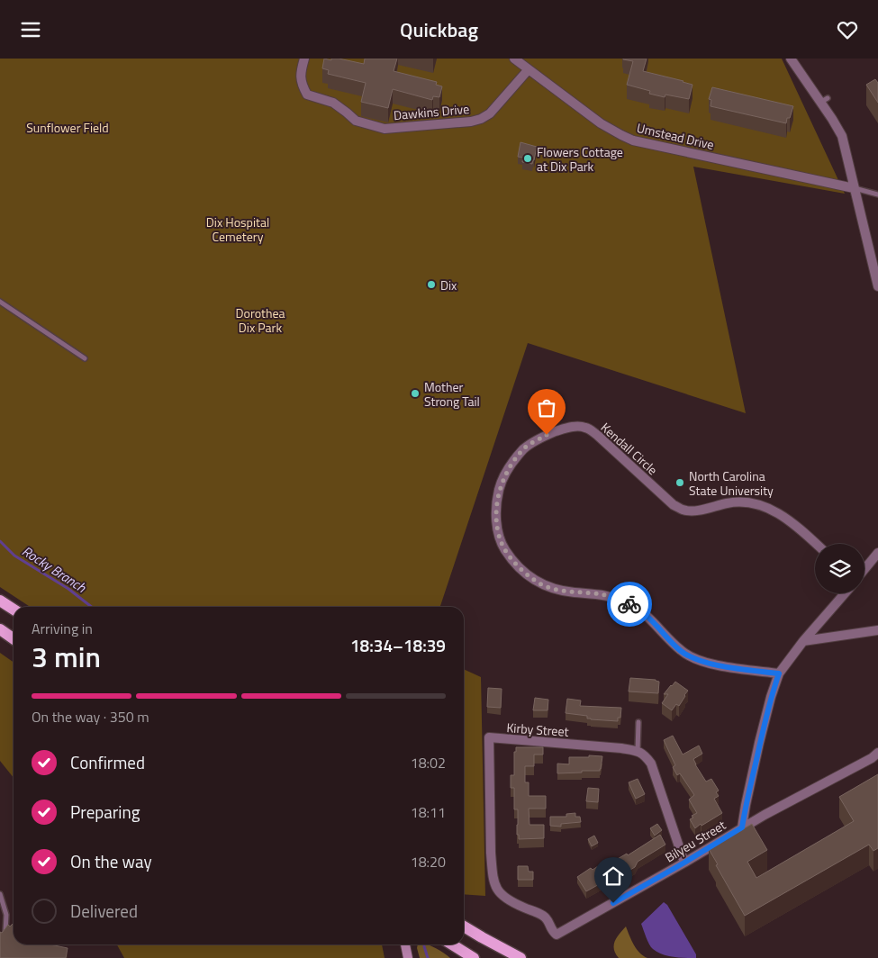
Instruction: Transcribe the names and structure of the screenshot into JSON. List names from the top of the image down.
{
  "streets": {
    "street": [
      "Dawkins Drive",
      "Umstead Drive",
      "Kendall Circle",
      "Kirby Street",
      "Bilyeu Street"
    ]
  },
  "crossings": [
    ["Dawkins Drive", "Umstead Drive"],
    ["Kirby Street", "Bilyeu Street"]
  ],
  "water": ["Rocky Branch"],
  "parks": ["Sunflower Field", "Dix Hospital Cemetery", "Dorothea Dix Park"],
  "places": [
    "Flowers Cottage at Dix Park",
    "Dix",
    "Mother Strong Tail",
    "North Carolina State University"
  ],
  "page": {
    "header": "Quickbag",
    "heading": ["3 min", "Arriving in", "18:34–18:39"],
    "bar": "On the way · 350 m",
    "list": [
      ["Confirmed", "18:02"],
      ["Preparing", "18:11"],
      ["On the way", "18:20"],
      "Delivered"
    ]
  }
}
